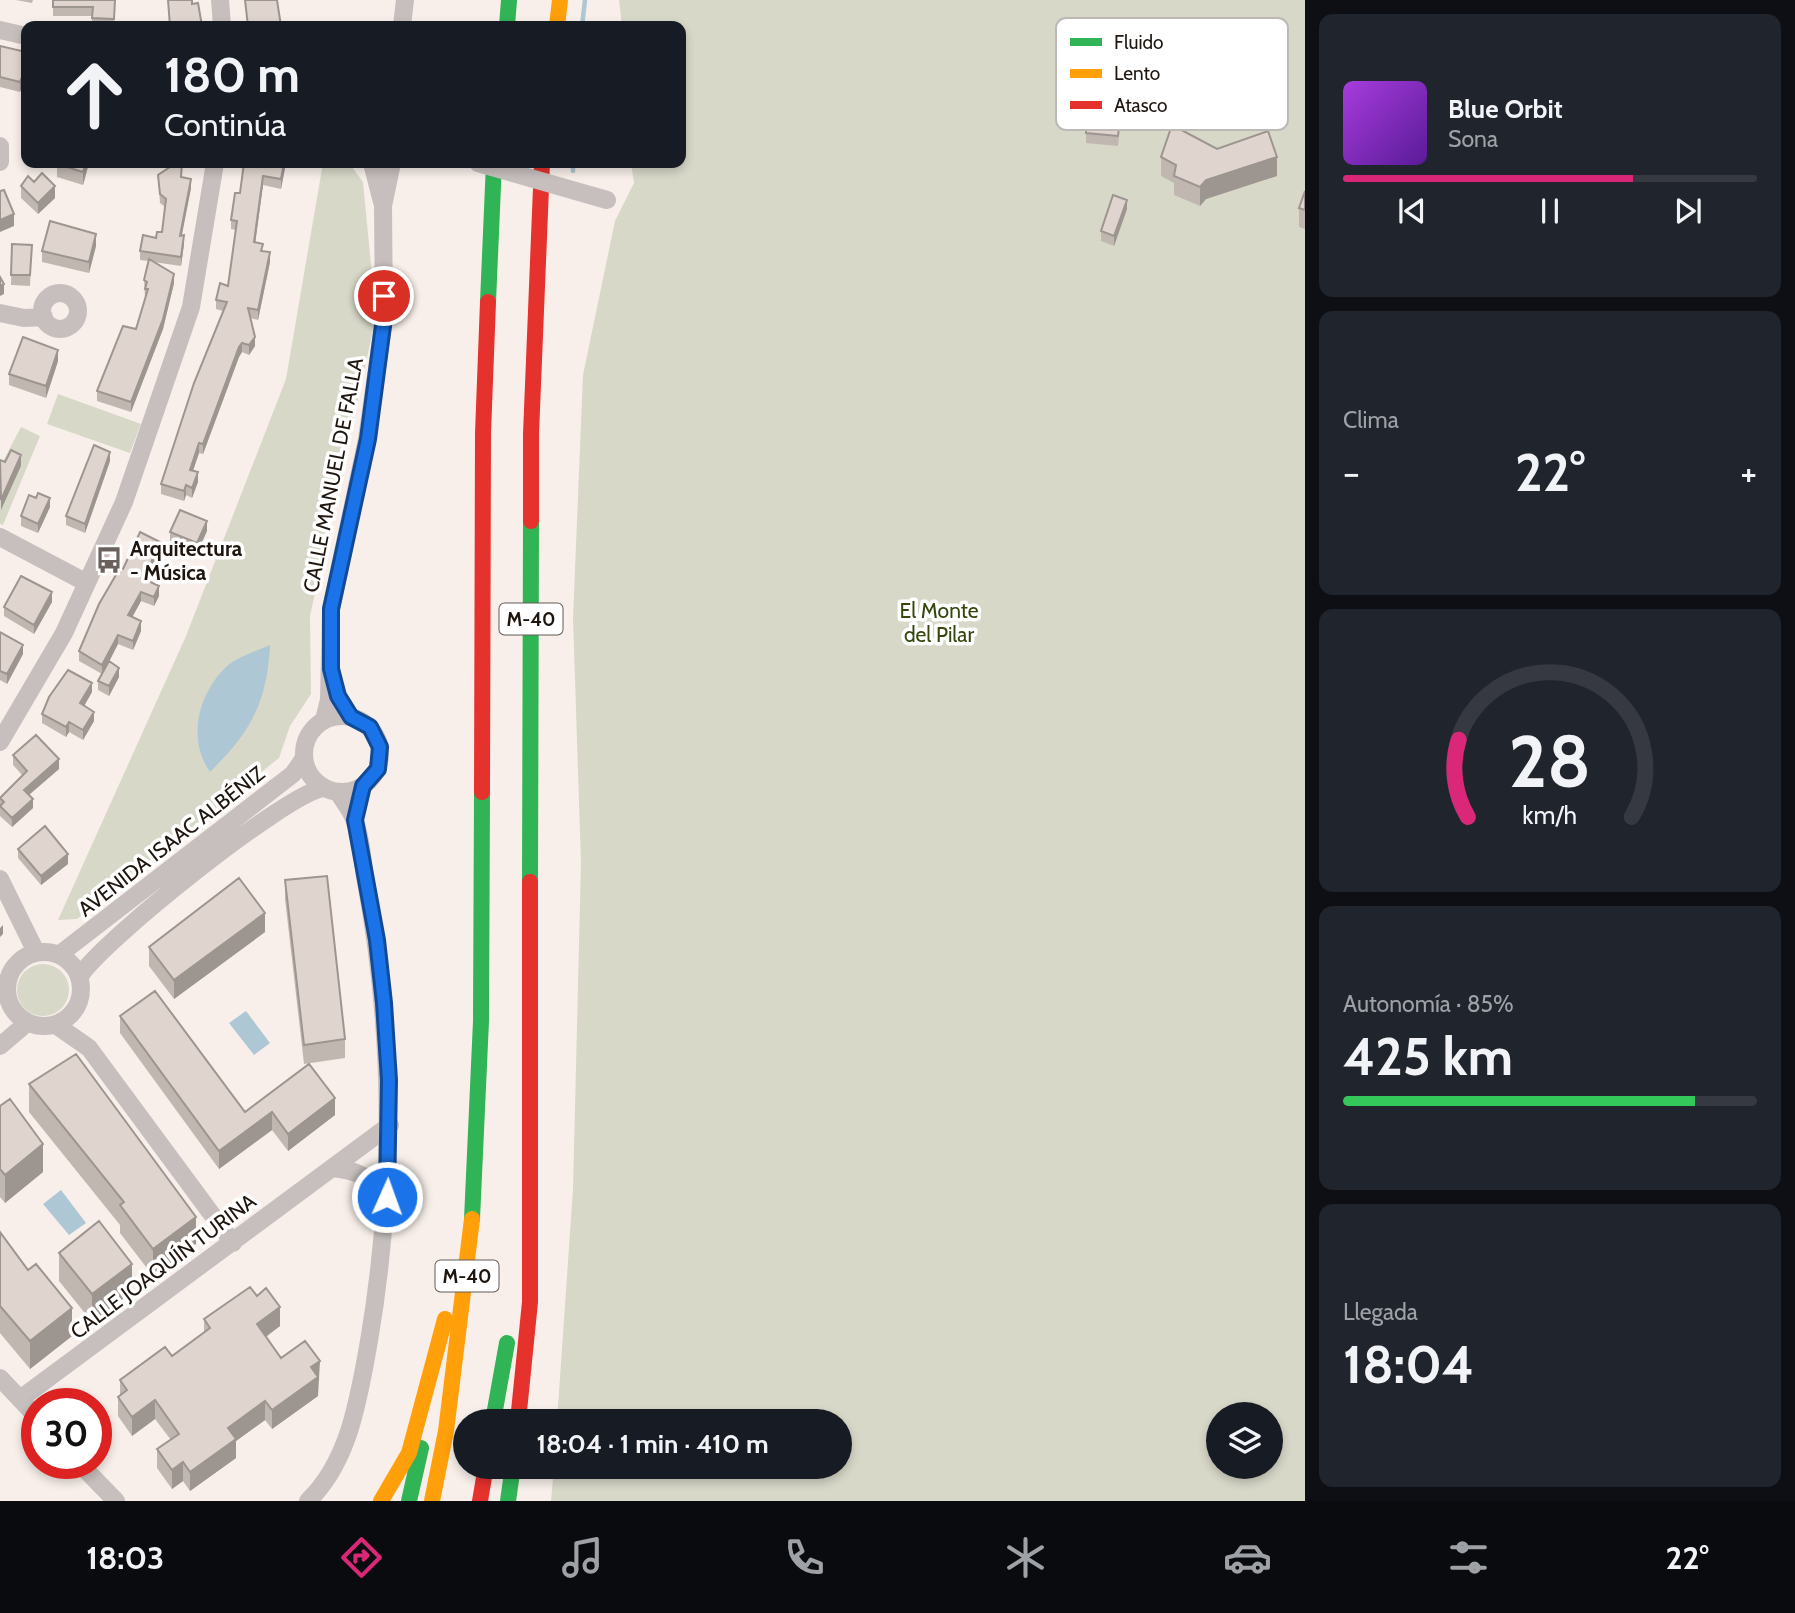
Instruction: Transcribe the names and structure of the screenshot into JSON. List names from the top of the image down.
{
  "streets": {
    "highway": ["M-40"],
    "street": ["CALLE MANUEL DE FALLA", "AVENIDA ISAAC ALBÉNIZ", "CALLE JOAQUÍN TURINA"]
  },
  "crossings": [
    ["CALLE MANUEL DE FALLA", "AVENIDA ISAAC ALBÉNIZ"]
  ],
  "parks": ["El Monte del Pilar"],
  "places": {
    "bus stop": ["Arquitectura - Música"]
  },
  "legend": ["Fluido", "Lento", "Atasco"],
  "page": {
    "turn": ["180 m", "Continúa"],
    "song": ["Blue Orbit", "Sona"],
    "tile": [
      "Clima",
      ["Autonomía · 85%", "425 km"],
      ["Llegada", "18:04"]
    ],
    "heat": ["−", "22°", "+"],
    "limit": "30",
    "trip": "18:04 · 1 min · 410 m",
    "tabs": ["18:03", "22°"],
    "gauge": ["28", "km/h"]
  }
}
